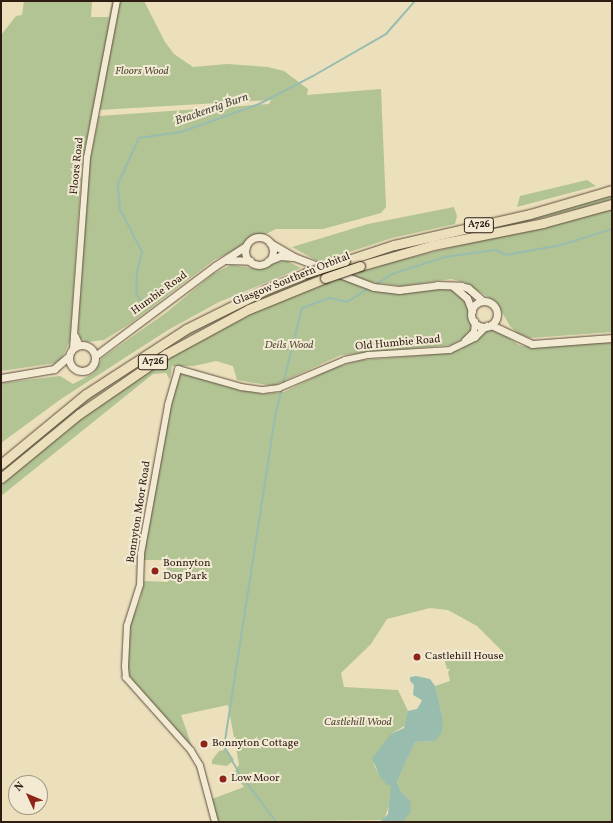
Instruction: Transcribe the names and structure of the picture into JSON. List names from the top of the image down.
{
  "streets": {
    "highway": ["A726", "Glasgow Southern Orbital"],
    "street": [
      "Floors Road",
      "Humbie Road",
      "Old Humbie Road",
      "Bonnyton Moor Road"
    ]
  },
  "crossings": [
    ["Floors Road", "Humbie Road"],
    ["Old Humbie Road", "Bonnyton Moor Road"]
  ],
  "water": ["Brackenrig Burn"],
  "parks": ["Floors Wood", "Deils Wood", "Castlehill Wood"],
  "places": [
    "Bonnyton Dog Park",
    "Castlehill House",
    "Bonnyton Cottage",
    "Low Moor"
  ],
  "north": "top left"
}
